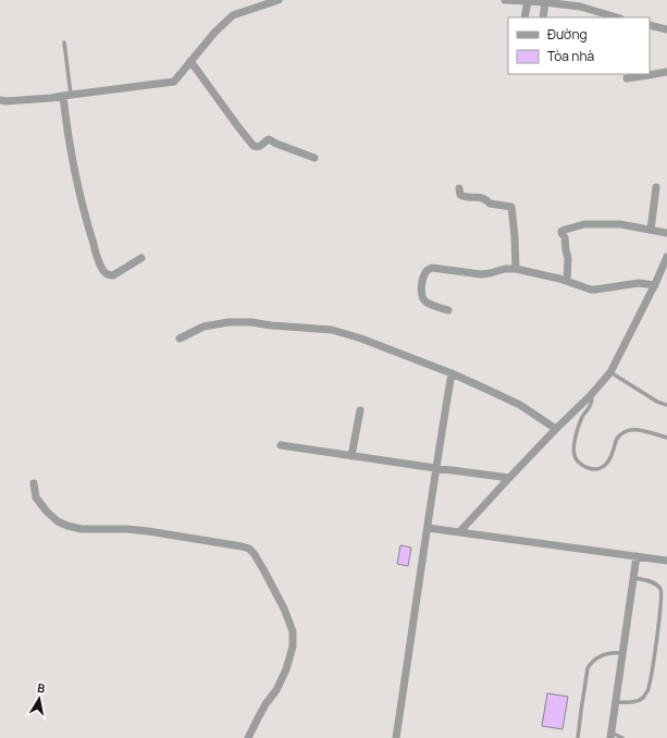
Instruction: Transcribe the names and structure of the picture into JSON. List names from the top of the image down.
{
  "legend": ["Đường", "Tòa nhà"],
  "north": "top"
}
